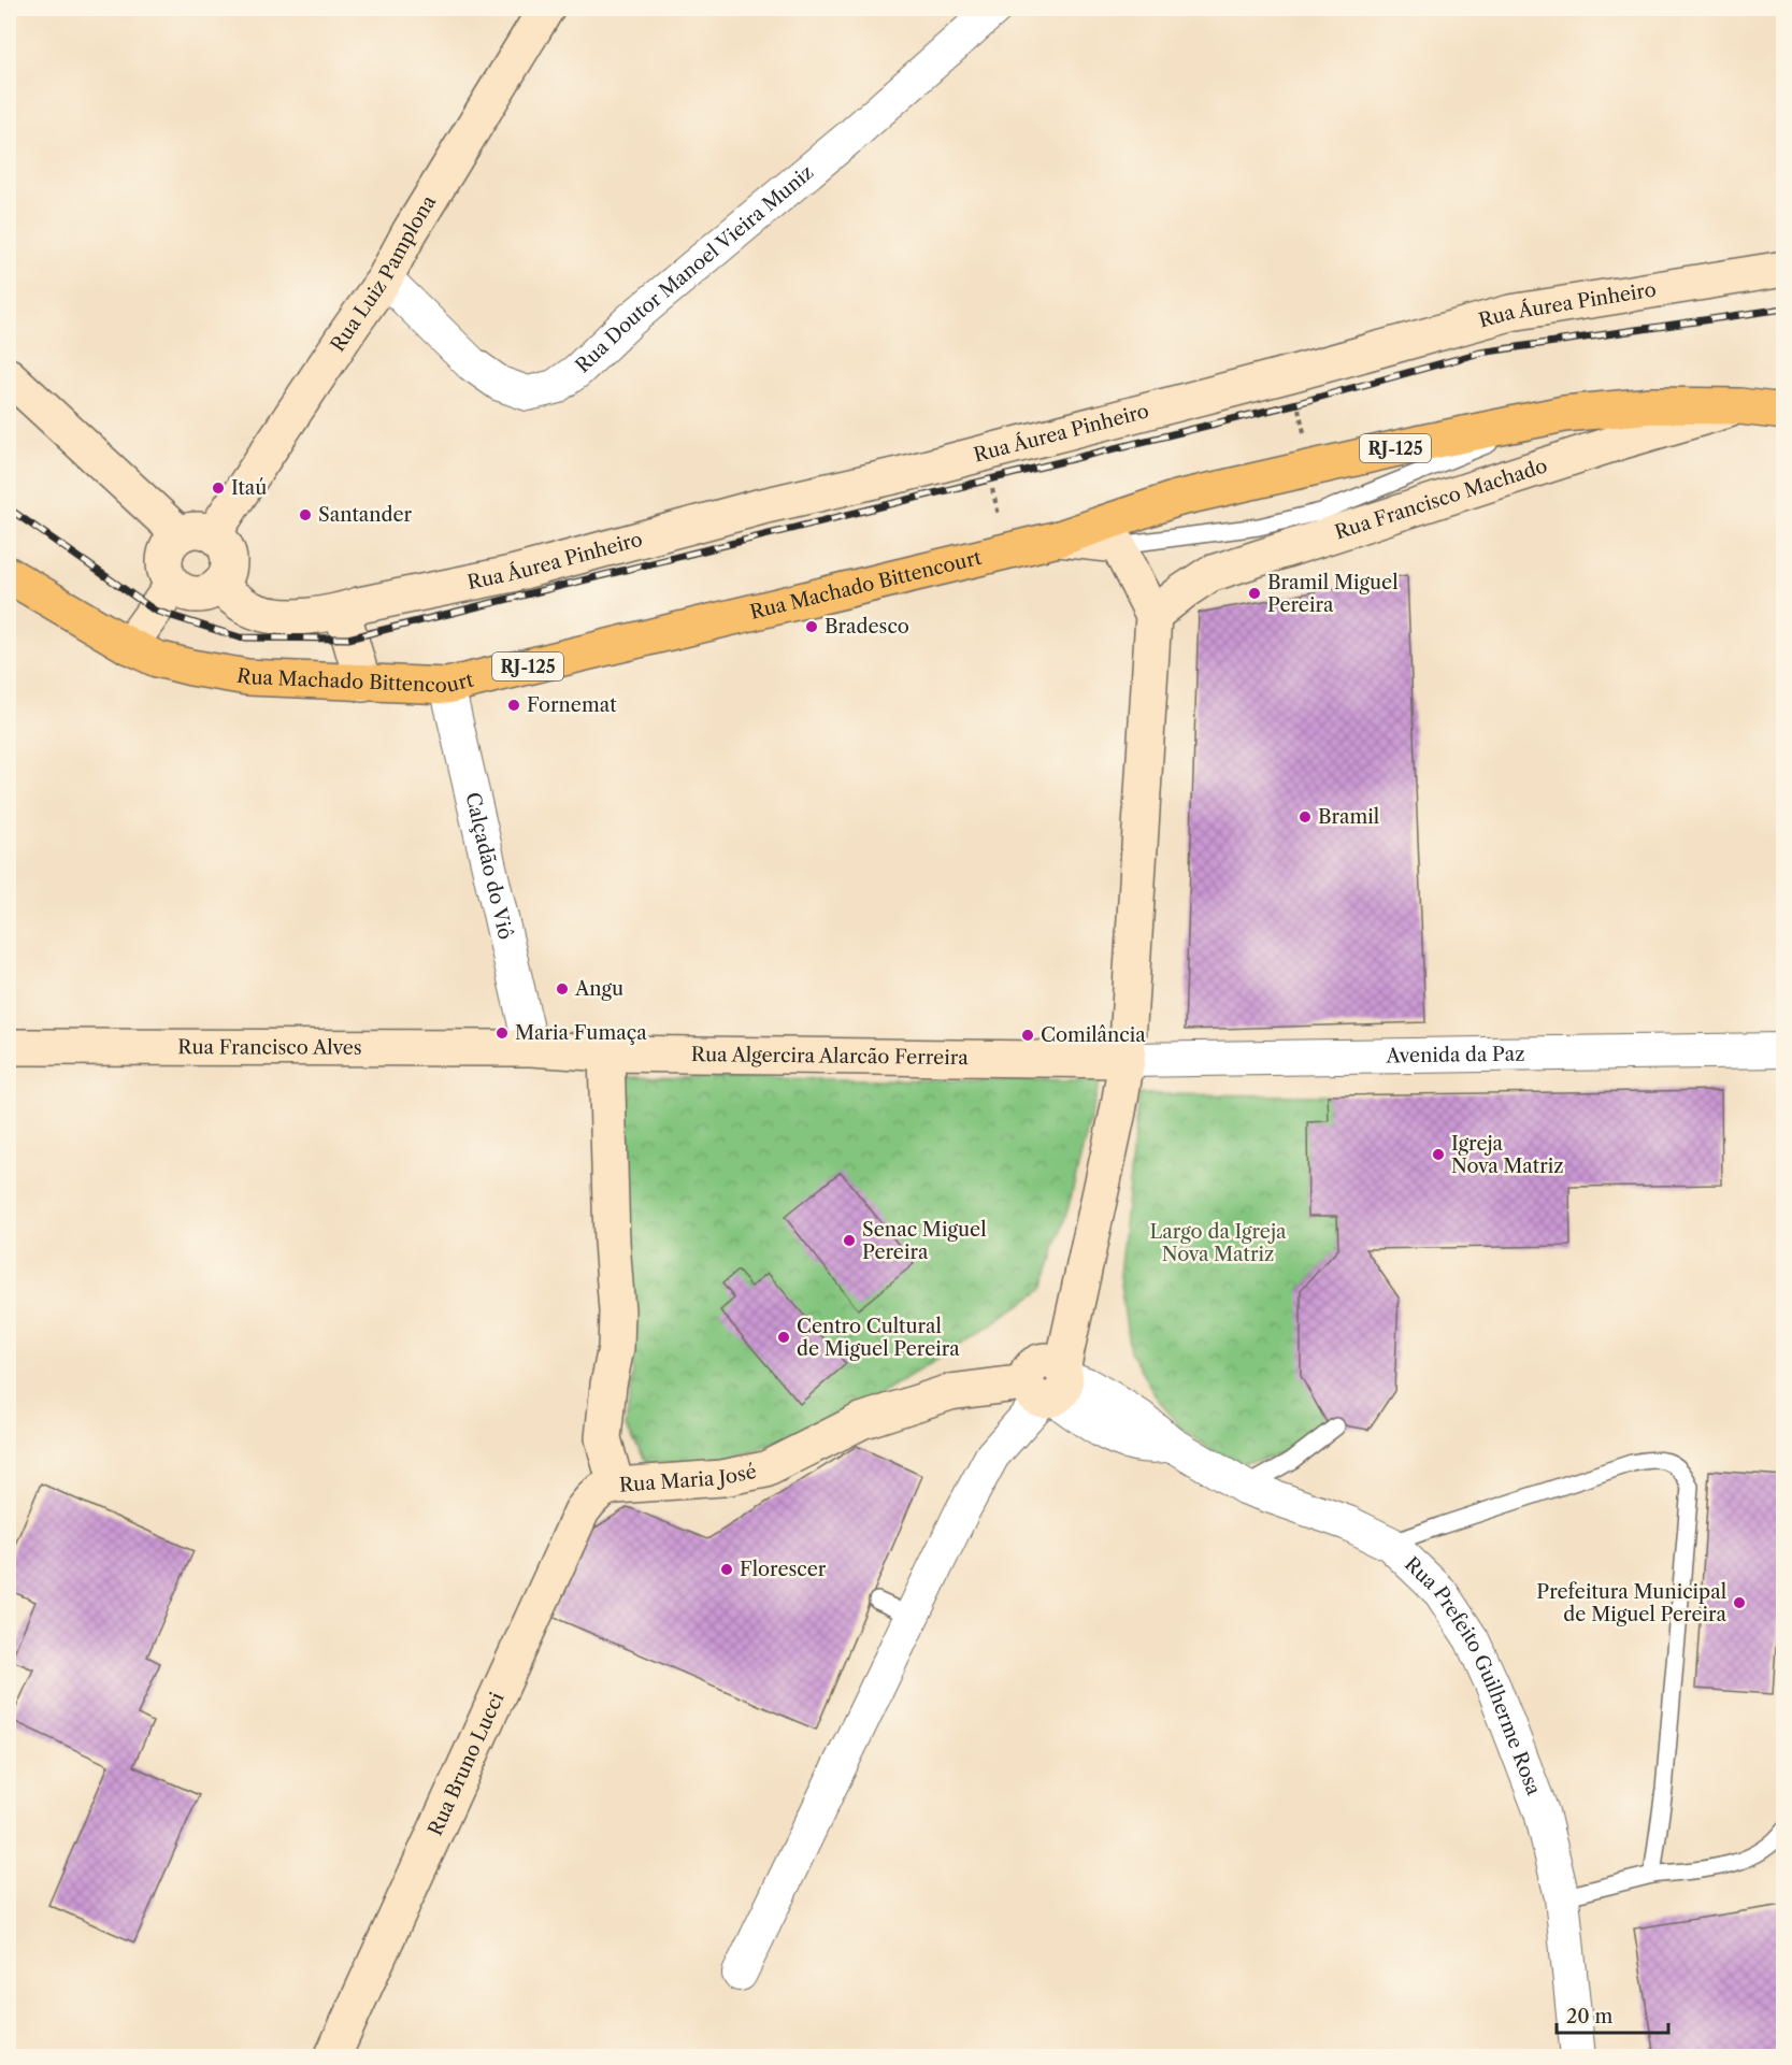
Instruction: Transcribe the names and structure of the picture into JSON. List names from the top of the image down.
{
  "streets": {
    "main road": ["RJ-125", "Rua Machado Bittencourt"],
    "street": [
      "Rua Doutor Manoel Vieira Muniz",
      "Rua Luiz Pamplona",
      "Rua Áurea Pinheiro",
      "Rua Francisco Machado",
      "Calçadão do Viô",
      "Rua Francisco Alves",
      "Avenida da Paz",
      "Rua Algercira Alarcão Ferreira",
      "Rua Maria José",
      "Rua Prefeito Guilherme Rosa",
      "Rua Bruno Lucci"
    ]
  },
  "crossings": [
    ["Rua Doutor Manoel Vieira Muniz", "Rua Luiz Pamplona"],
    ["Rua Luiz Pamplona", "Rua Áurea Pinheiro"],
    ["Rua Francisco Machado", "Rua Machado Bittencourt"],
    ["Rua Machado Bittencourt", "Calçadão do Viô"],
    ["Calçadão do Viô", "Rua Francisco Alves"],
    ["Calçadão do Viô", "Rua Algercira Alarcão Ferreira"],
    ["Rua Francisco Alves", "Rua Algercira Alarcão Ferreira"],
    ["Avenida da Paz", "Rua Algercira Alarcão Ferreira"],
    ["Rua Algercira Alarcão Ferreira", "Rua Maria José"],
    ["Rua Maria José", "Rua Prefeito Guilherme Rosa"],
    ["Rua Maria José", "Rua Bruno Lucci"]
  ],
  "parks": ["Largo da Igreja Nova Matriz"],
  "places": [
    "Itaú",
    "Santander",
    "Bramil Miguel Pereira",
    "Bradesco",
    "Fornemat",
    "Bramil",
    "Angu",
    "Maria Fumaça",
    "Comilância",
    "Igreja Nova Matriz",
    "Senac Miguel Pereira",
    "Centro Cultural de Miguel Pereira",
    "Florescer",
    "Prefeitura Municipal de Miguel Pereira"
  ],
  "scale_bar": "20 m"
}
